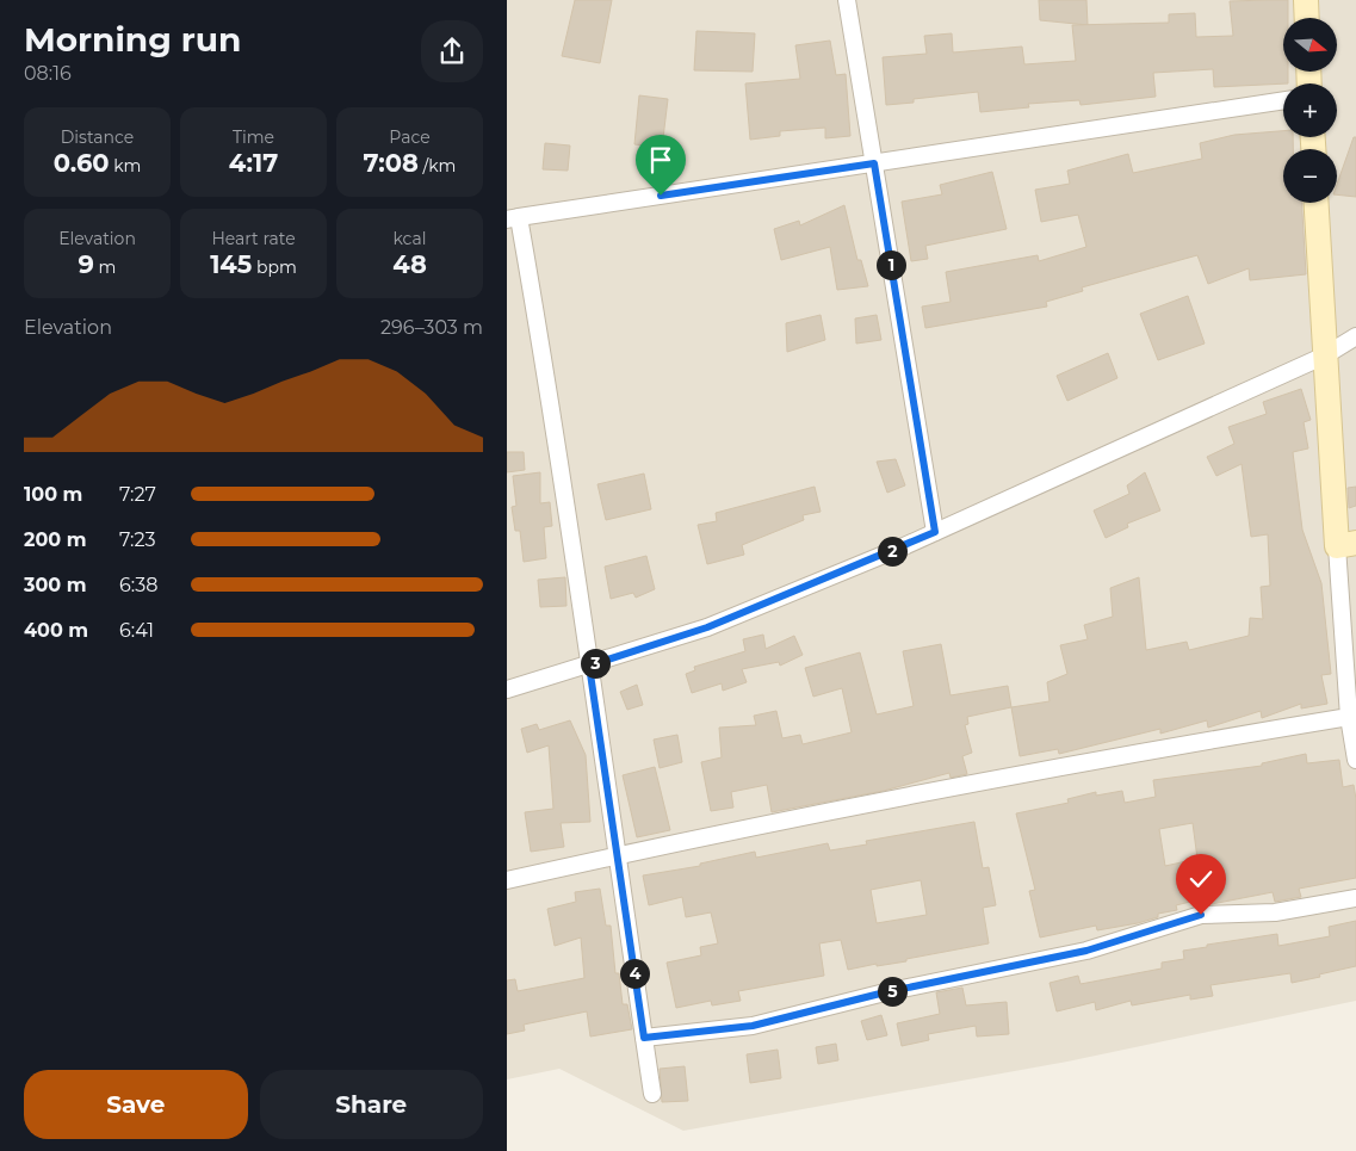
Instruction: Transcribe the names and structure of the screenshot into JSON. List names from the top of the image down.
{
  "north": "right",
  "page": {
    "heading": ["Morning run", "08:16"],
    "map_buttons": ["+", "−"],
    "stats": [
      ["Distance", "0.60 km"],
      ["Time", "4:17"],
      ["Pace", "7:08 /km"],
      ["Elevation", "9 m"],
      ["Heart rate", "145 bpm"],
      ["kcal", "48"]
    ],
    "pins": [
      "1",
      "2",
      "3",
      "4",
      "5"
    ],
    "chart": ["Elevation", "296–303 m"],
    "list": [
      {
        "name": "100 m",
        "note": "7:27"
      },
      {
        "name": "200 m",
        "note": "7:23"
      },
      {
        "name": "300 m",
        "note": "6:38"
      },
      {
        "name": "400 m",
        "note": "6:41"
      }
    ],
    "buttons": ["Save", "Share"]
  }
}
